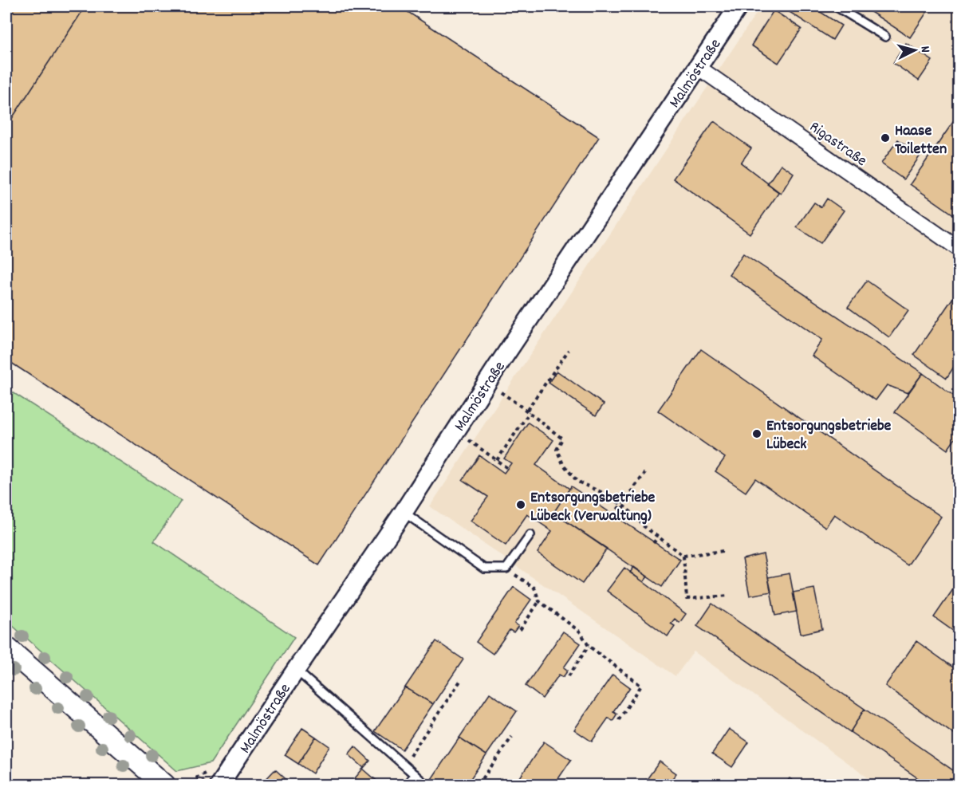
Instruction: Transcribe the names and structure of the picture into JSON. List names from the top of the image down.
{
  "streets": {
    "street": ["Malmöstraße", "Rigastraße"]
  },
  "crossings": [
    ["Malmöstraße", "Rigastraße"]
  ],
  "places": ["Haase Toiletten", "Entsorgungsbetriebe Lübeck", "Entsorgungsbetriebe Lübeck (Verwaltung)"],
  "north": "right"
}
